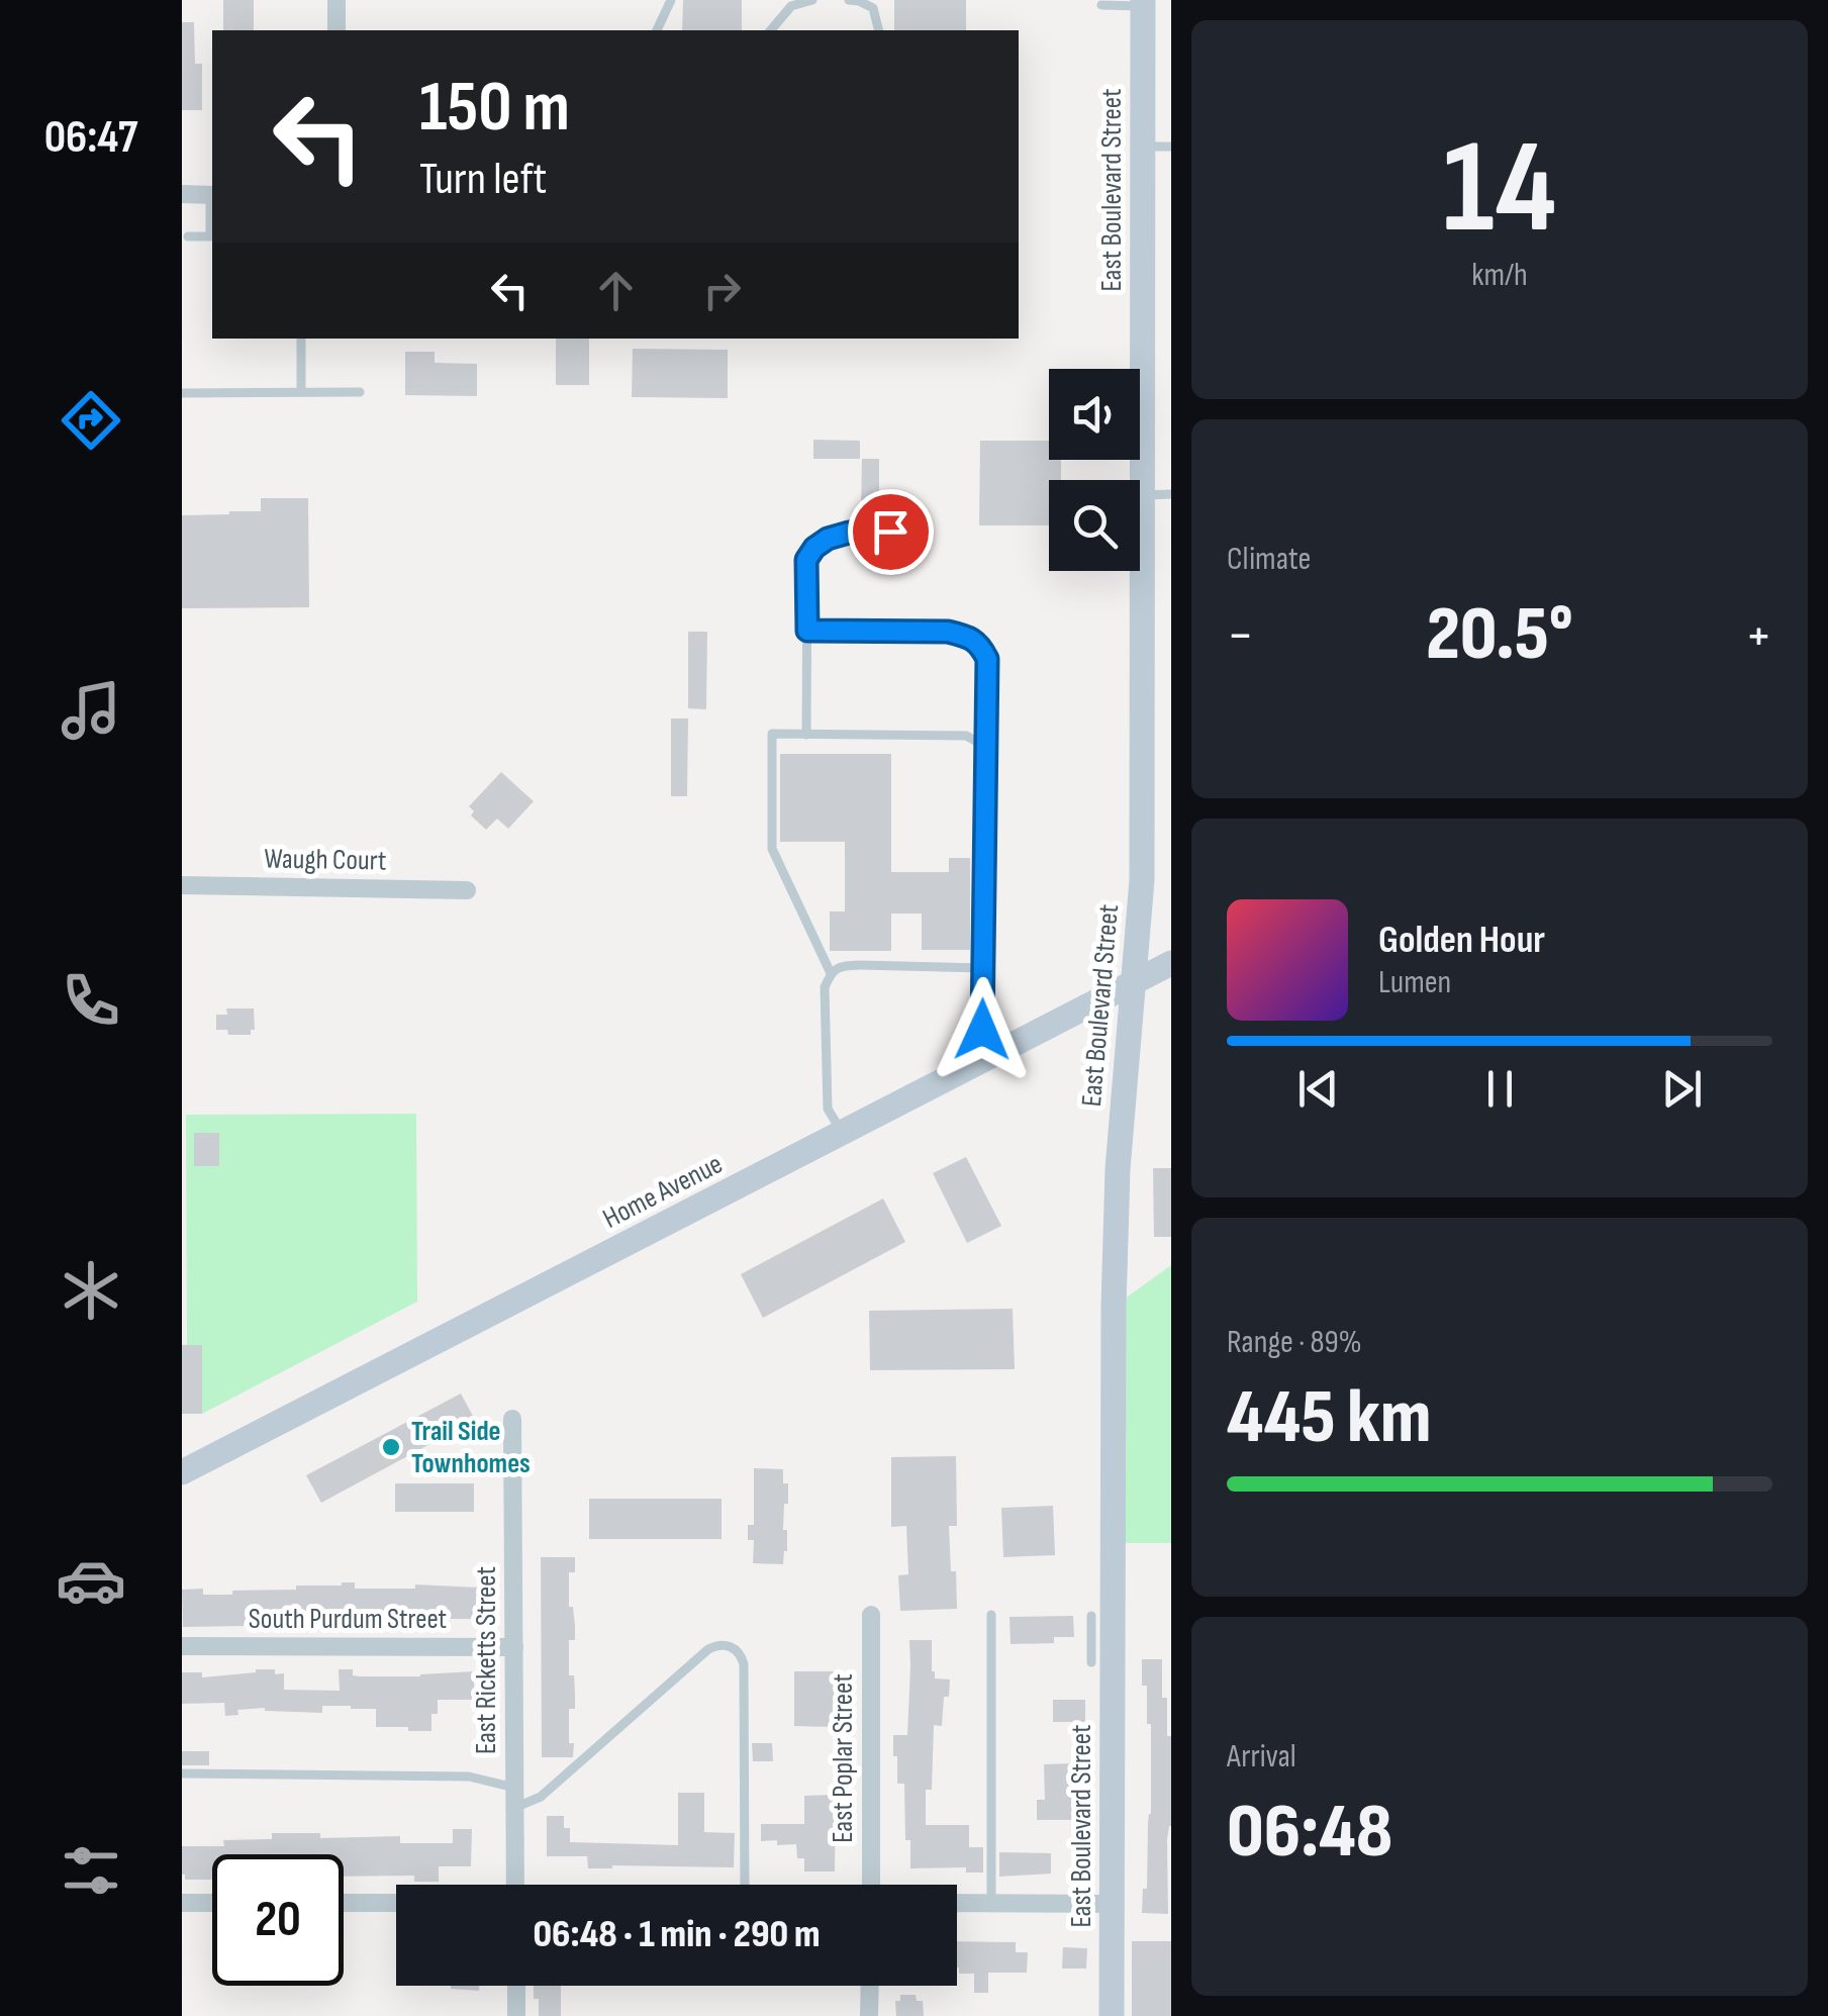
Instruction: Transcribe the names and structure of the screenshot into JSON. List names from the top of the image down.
{
  "streets": {
    "main road": ["East Boulevard Street", "Home Avenue"],
    "street": [
      "Waugh Court",
      "South Purdum Street",
      "East Ricketts Street",
      "East Poplar Street"
    ]
  },
  "crossings": [
    ["East Boulevard Street", "Home Avenue"],
    ["South Purdum Street", "East Ricketts Street"]
  ],
  "places": ["Trail Side Townhomes"],
  "page": {
    "tabs": "06:47",
    "tile": [
      ["14", "km/h"],
      "Climate",
      ["Range · 89%", "445 km"],
      ["Arrival", "06:48"]
    ],
    "turn": ["150 m", "Turn left"],
    "heat": ["−", "20.5°", "+"],
    "song": ["Golden Hour", "Lumen"],
    "limit": "20",
    "trip": "06:48 · 1 min · 290 m"
  }
}
